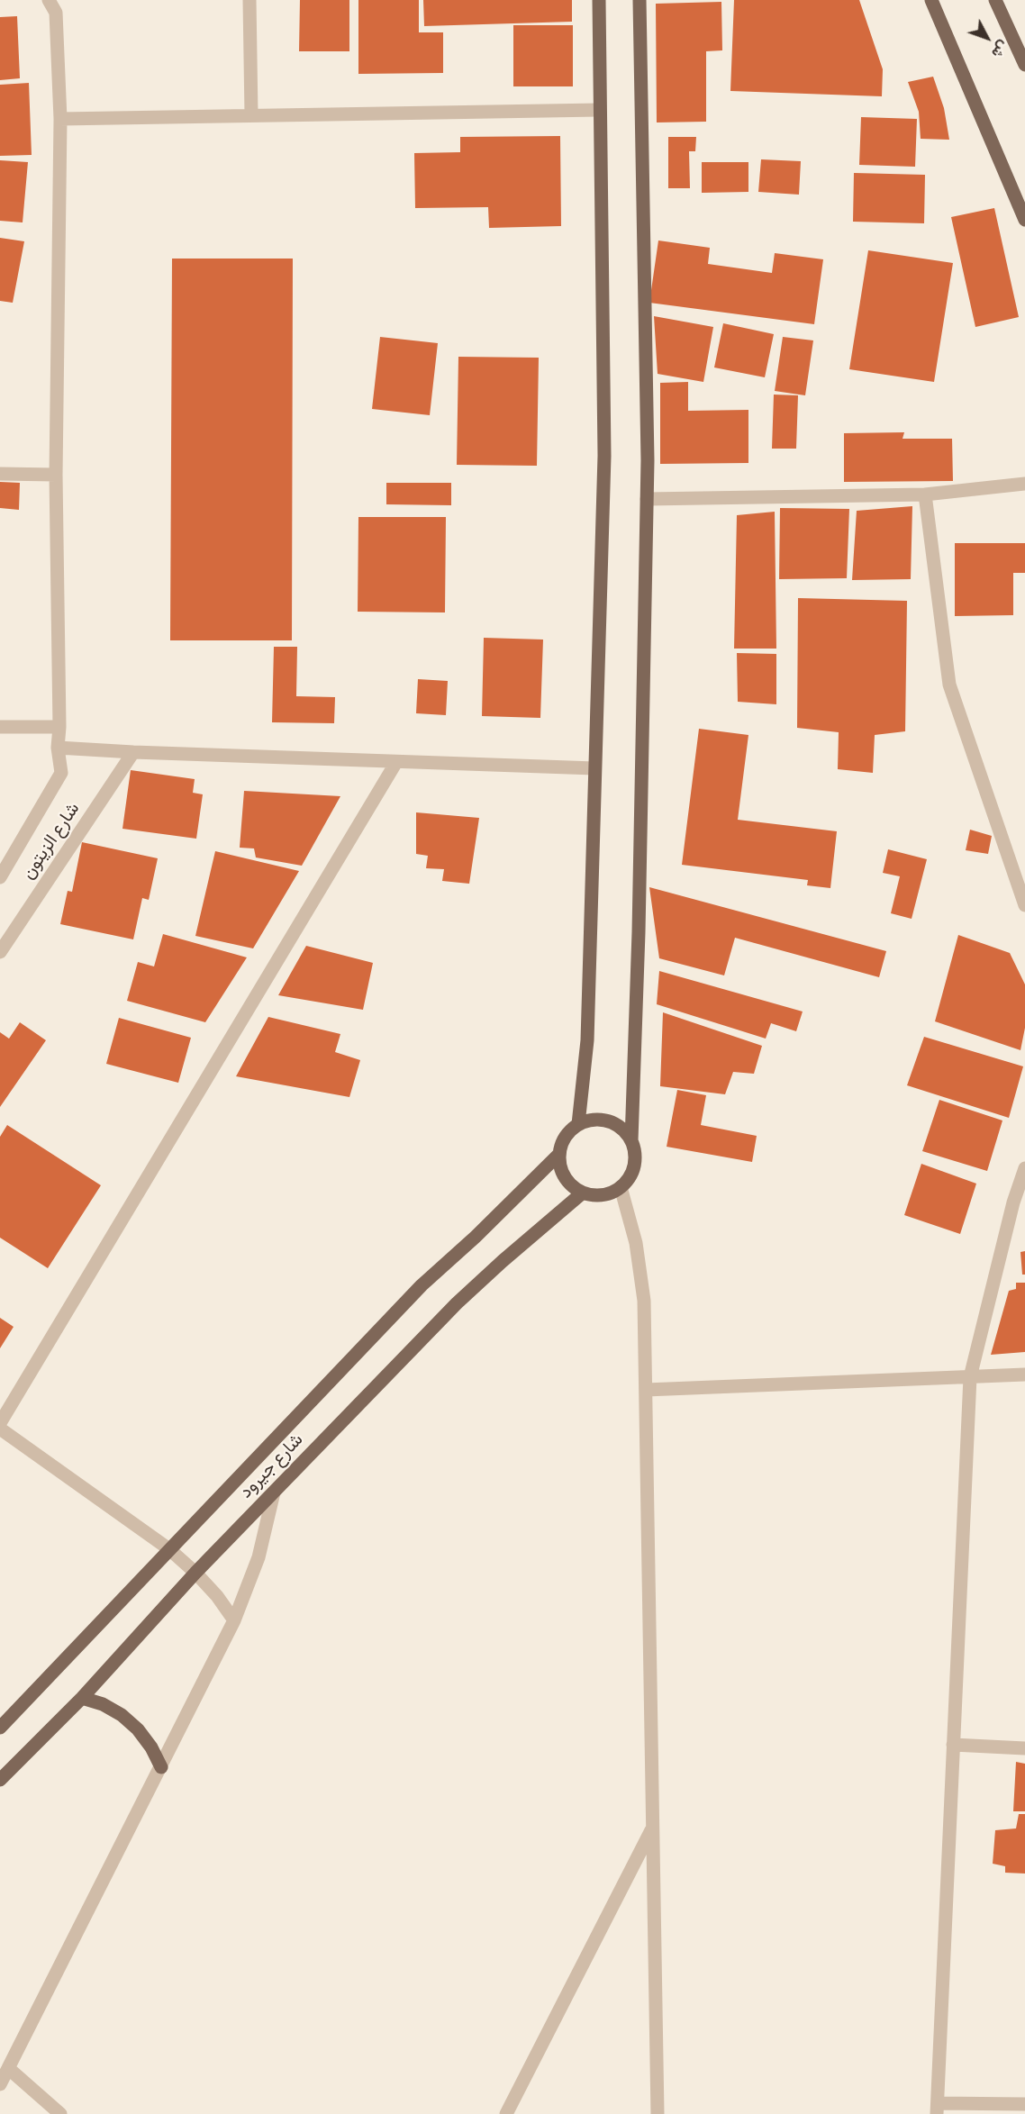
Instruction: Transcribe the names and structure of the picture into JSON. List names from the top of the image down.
{
  "streets": {
    "main road": ["شارع جيرود"],
    "street": ["شارع الزيتون"]
  },
  "north": "bottom right"
}
